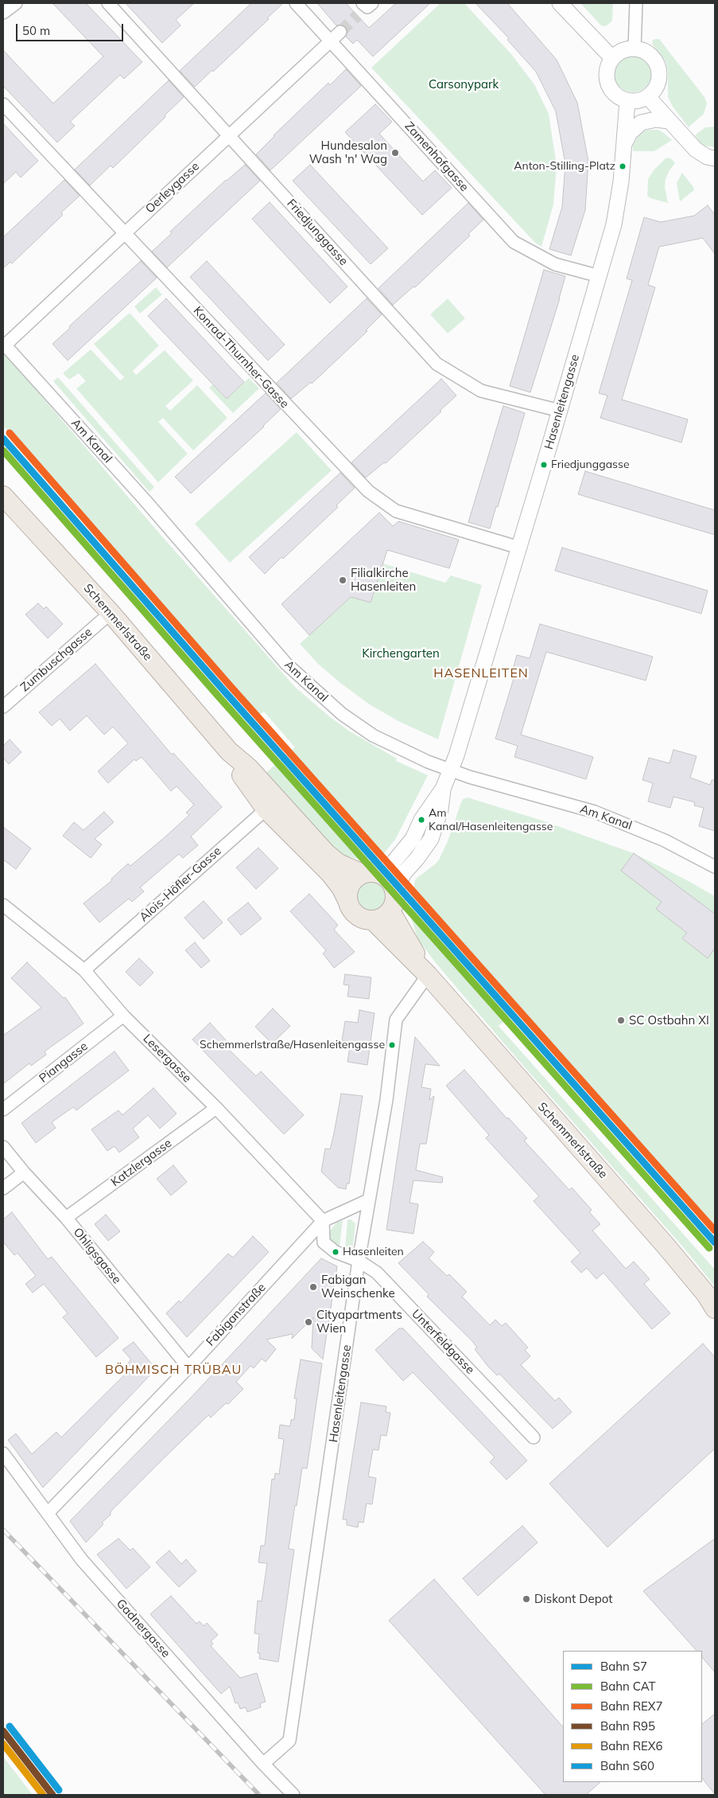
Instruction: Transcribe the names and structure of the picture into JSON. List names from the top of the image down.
{
  "streets": {
    "main road": ["Schemmerlstraße"],
    "street": [
      "Zamenhofgasse",
      "Oerleygasse",
      "Friedjunggasse",
      "Konrad-Thurnher-Gasse",
      "Hasenleitengasse",
      "Am Kanal",
      "Zumbuschgasse",
      "Alois-Höfler-Gasse",
      "Lesergasse",
      "Piangasse",
      "Katzlergasse",
      "Ohligsgasse",
      "Fabiganstraße",
      "Unterfeldgasse",
      "Gadnergasse"
    ]
  },
  "crossings": [
    ["Zamenhofgasse", "Oerleygasse"],
    ["Zamenhofgasse", "Hasenleitengasse"],
    ["Oerleygasse", "Friedjunggasse"],
    ["Oerleygasse", "Konrad-Thurnher-Gasse"],
    ["Oerleygasse", "Am Kanal"],
    ["Friedjunggasse", "Hasenleitengasse"],
    ["Konrad-Thurnher-Gasse", "Hasenleitengasse"],
    ["Hasenleitengasse", "Am Kanal"],
    ["Hasenleitengasse", "Schemmerlstraße"],
    ["Hasenleitengasse", "Fabiganstraße"],
    ["Hasenleitengasse", "Unterfeldgasse"],
    ["Hasenleitengasse", "Gadnergasse"],
    ["Schemmerlstraße", "Zumbuschgasse"],
    ["Schemmerlstraße", "Alois-Höfler-Gasse"],
    ["Alois-Höfler-Gasse", "Lesergasse"],
    ["Lesergasse", "Piangasse"],
    ["Lesergasse", "Katzlergasse"],
    ["Lesergasse", "Fabiganstraße"],
    ["Lesergasse", "Unterfeldgasse"],
    ["Katzlergasse", "Ohligsgasse"],
    ["Ohligsgasse", "Fabiganstraße"],
    ["Fabiganstraße", "Unterfeldgasse"],
    ["Fabiganstraße", "Gadnergasse"]
  ],
  "districts": ["HASENLEITEN", "BÖHMISCH TRÜBAU"],
  "parks": ["Carsonypark", "Kirchengarten"],
  "places": [
    "Hundesalon Wash 'n' Wag",
    "Anton-Stilling-Platz",
    "Friedjunggasse",
    "Filialkirche Hasenleiten",
    "Am Kanal/Hasenleitengasse",
    "SC Ostbahn XI",
    "Schemmerlstraße/Hasenleitengasse",
    "Hasenleiten",
    "Fabigan Weinschenke",
    "Cityapartments Wien",
    "Diskont Depot"
  ],
  "lines": [
    "rail line REX7",
    "rail line S7",
    "rail line CAT",
    "rail line S60",
    "rail line R95",
    "rail line REX6"
  ],
  "legend": [
    "Bahn S7",
    "Bahn CAT",
    "Bahn REX7",
    "Bahn R95",
    "Bahn REX6",
    "Bahn S60"
  ],
  "scale_bar": "50 m"
}
